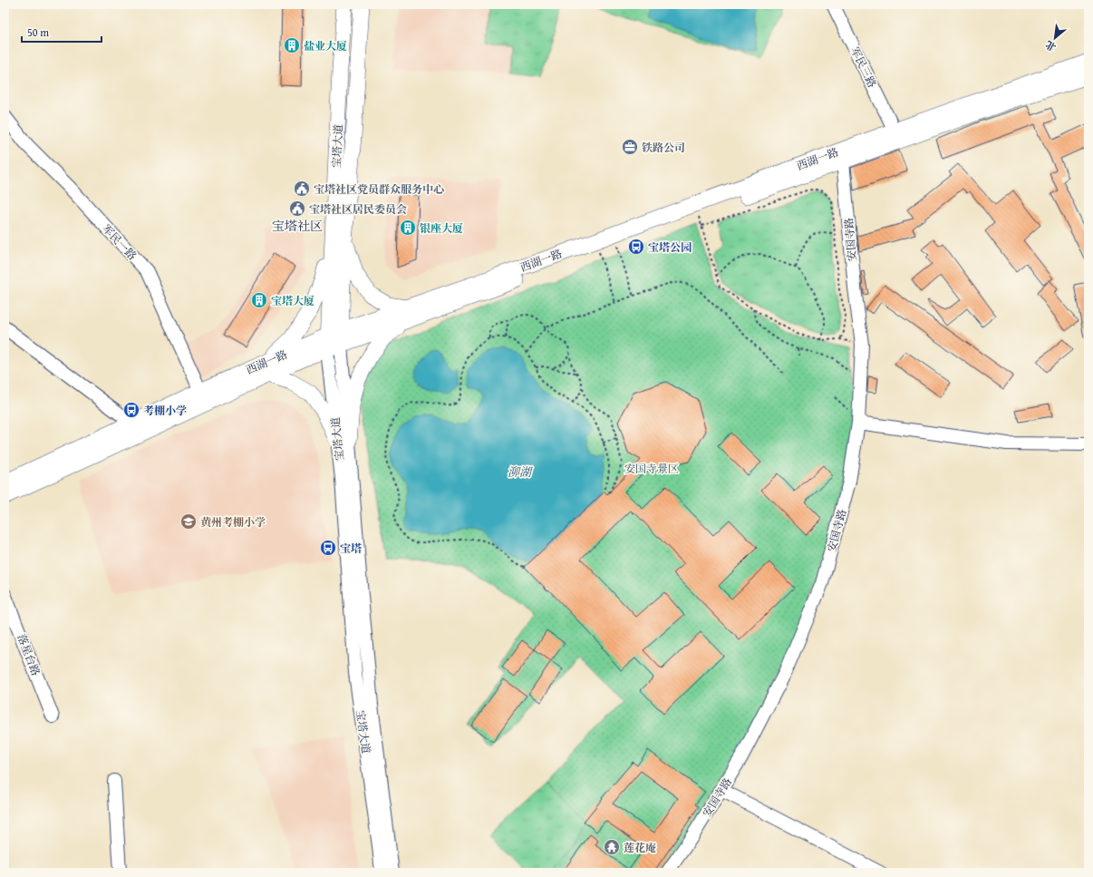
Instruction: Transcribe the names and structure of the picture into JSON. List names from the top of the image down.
{
  "streets": {
    "main road": ["宝塔大道", "西湖一路"],
    "street": [
      "军民三路",
      "安国寺路",
      "军民一路",
      "落星台路"
    ]
  },
  "crossings": [
    ["军民三路", "西湖一路"],
    ["宝塔大道", "西湖一路"],
    ["西湖一路", "安国寺路"],
    ["西湖一路", "军民一路"]
  ],
  "districts": ["宝塔社区"],
  "water": ["泖湖"],
  "parks": ["安国寺景区"],
  "places": {
    "building": ["盐业大厦", "银座大厦", "宝塔大厦"],
    "office": ["铁路公司"],
    "public building": ["宝塔社区党员群众服务中心", "宝塔社区居民委员会"],
    "bus stop": ["宝塔公园", "考棚小学", "宝塔"],
    "school or university": ["黄州考棚小学"],
    "temple": ["莲花庵"]
  },
  "scale_bar": "50 m",
  "north": "bottom left"
}
